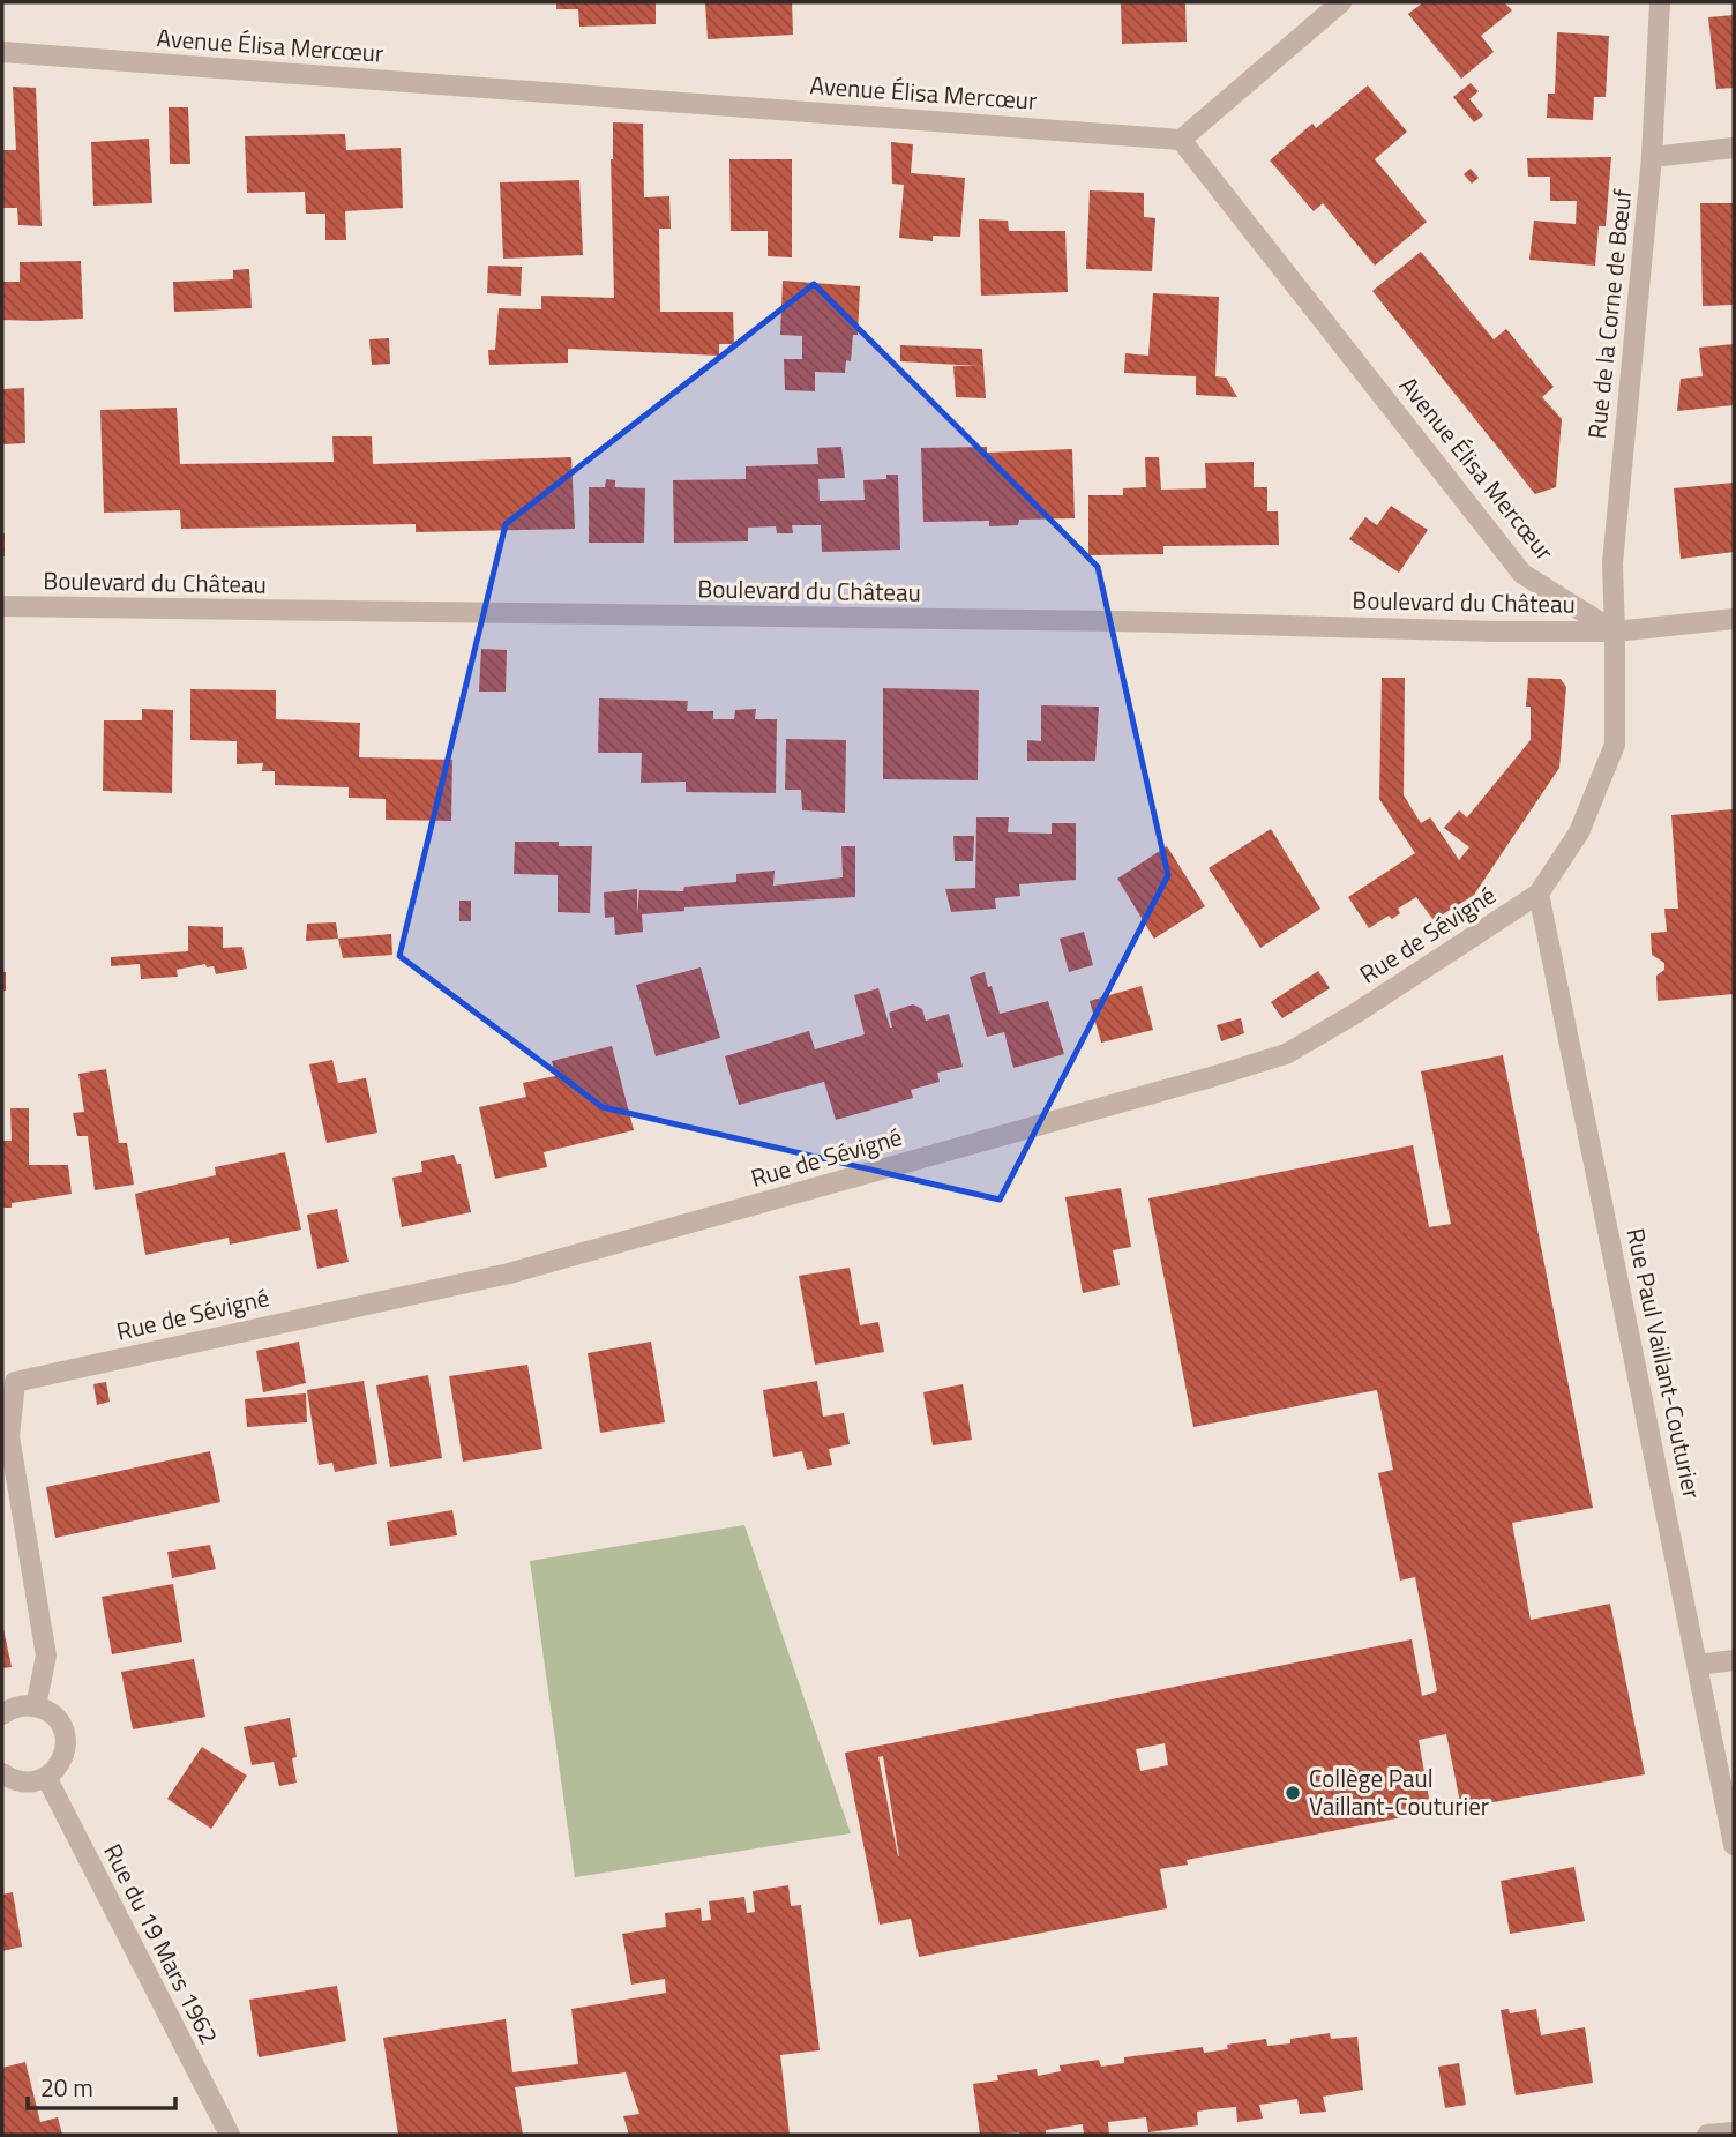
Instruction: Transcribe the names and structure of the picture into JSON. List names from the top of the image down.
{
  "streets": {
    "street": [
      "Avenue Élisa Mercœur",
      "Rue de la Corne de Bœuf",
      "Boulevard du Château",
      "Rue de Sévigné",
      "Rue Paul Vaillant-Couturier",
      "Rue du 19 Mars 1962"
    ]
  },
  "crossings": [
    ["Avenue Élisa Mercœur", "Rue de la Corne de Bœuf"],
    ["Avenue Élisa Mercœur", "Boulevard du Château"],
    ["Avenue Élisa Mercœur", "Rue de Sévigné"],
    ["Rue de la Corne de Bœuf", "Boulevard du Château"],
    ["Rue de la Corne de Bœuf", "Rue de Sévigné"],
    ["Boulevard du Château", "Rue de Sévigné"],
    ["Rue de Sévigné", "Rue Paul Vaillant-Couturier"]
  ],
  "places": ["Collège Paul Vaillant-Couturier"],
  "scale_bar": "20 m"
}
